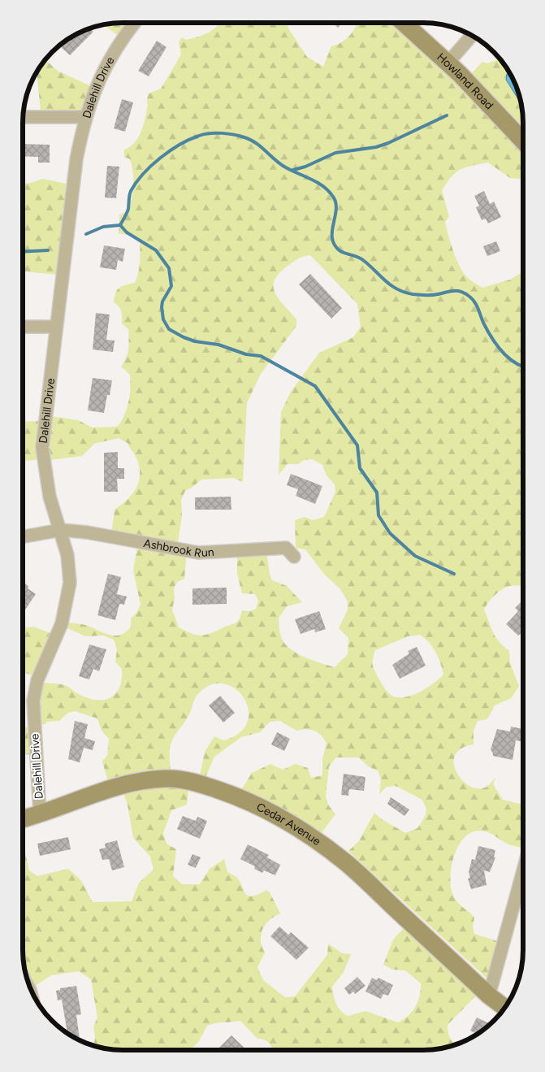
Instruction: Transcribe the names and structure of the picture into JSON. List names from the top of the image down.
{
  "streets": {
    "street": [
      "Howland Road",
      "Dalehill Drive",
      "Ashbrook Run",
      "Cedar Avenue"
    ]
  },
  "crossings": [
    ["Dalehill Drive", "Ashbrook Run"],
    ["Dalehill Drive", "Cedar Avenue"]
  ]
}
